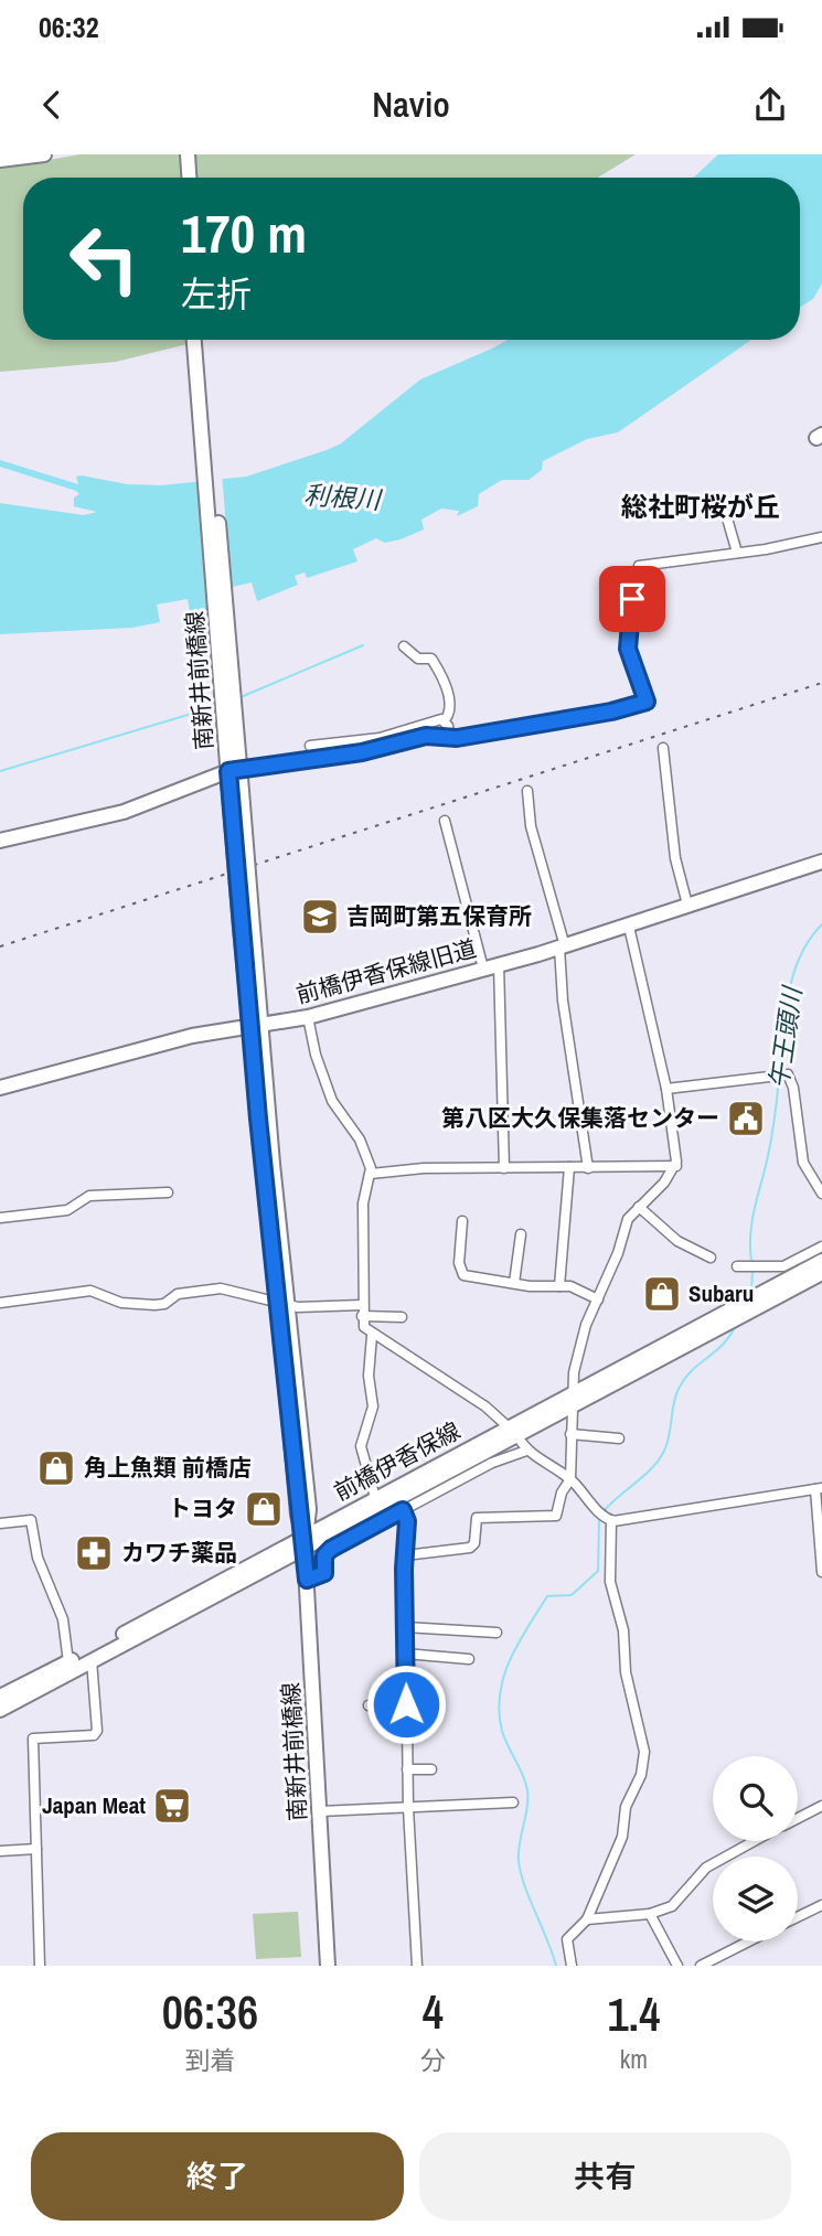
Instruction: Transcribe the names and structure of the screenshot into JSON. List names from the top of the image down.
{
  "streets": {
    "main road": ["南新井前橋線", "前橋伊香保線旧道", "前橋伊香保線"]
  },
  "crossings": [
    ["南新井前橋線", "前橋伊香保線旧道"],
    ["南新井前橋線", "前橋伊香保線"]
  ],
  "districts": ["総社町桜が丘"],
  "water": ["利根川", "午王頭川"],
  "places": {
    "school or university": ["吉岡町第五保育所"],
    "public building": ["第八区大久保集落センター"],
    "shop": ["Subaru", "角上魚類 前橋店", "トヨタ"],
    "pharmacy": ["カワチ薬品"],
    "supermarket": ["Japan Meat"]
  },
  "page": {
    "status": "06:32",
    "header": "Navio",
    "turn": ["170 m", "左折"],
    "eta": [
      "06:36",
      "到着",
      "4",
      "分",
      "1.4",
      "km"
    ],
    "buttons": ["終了", "共有"]
  }
}
